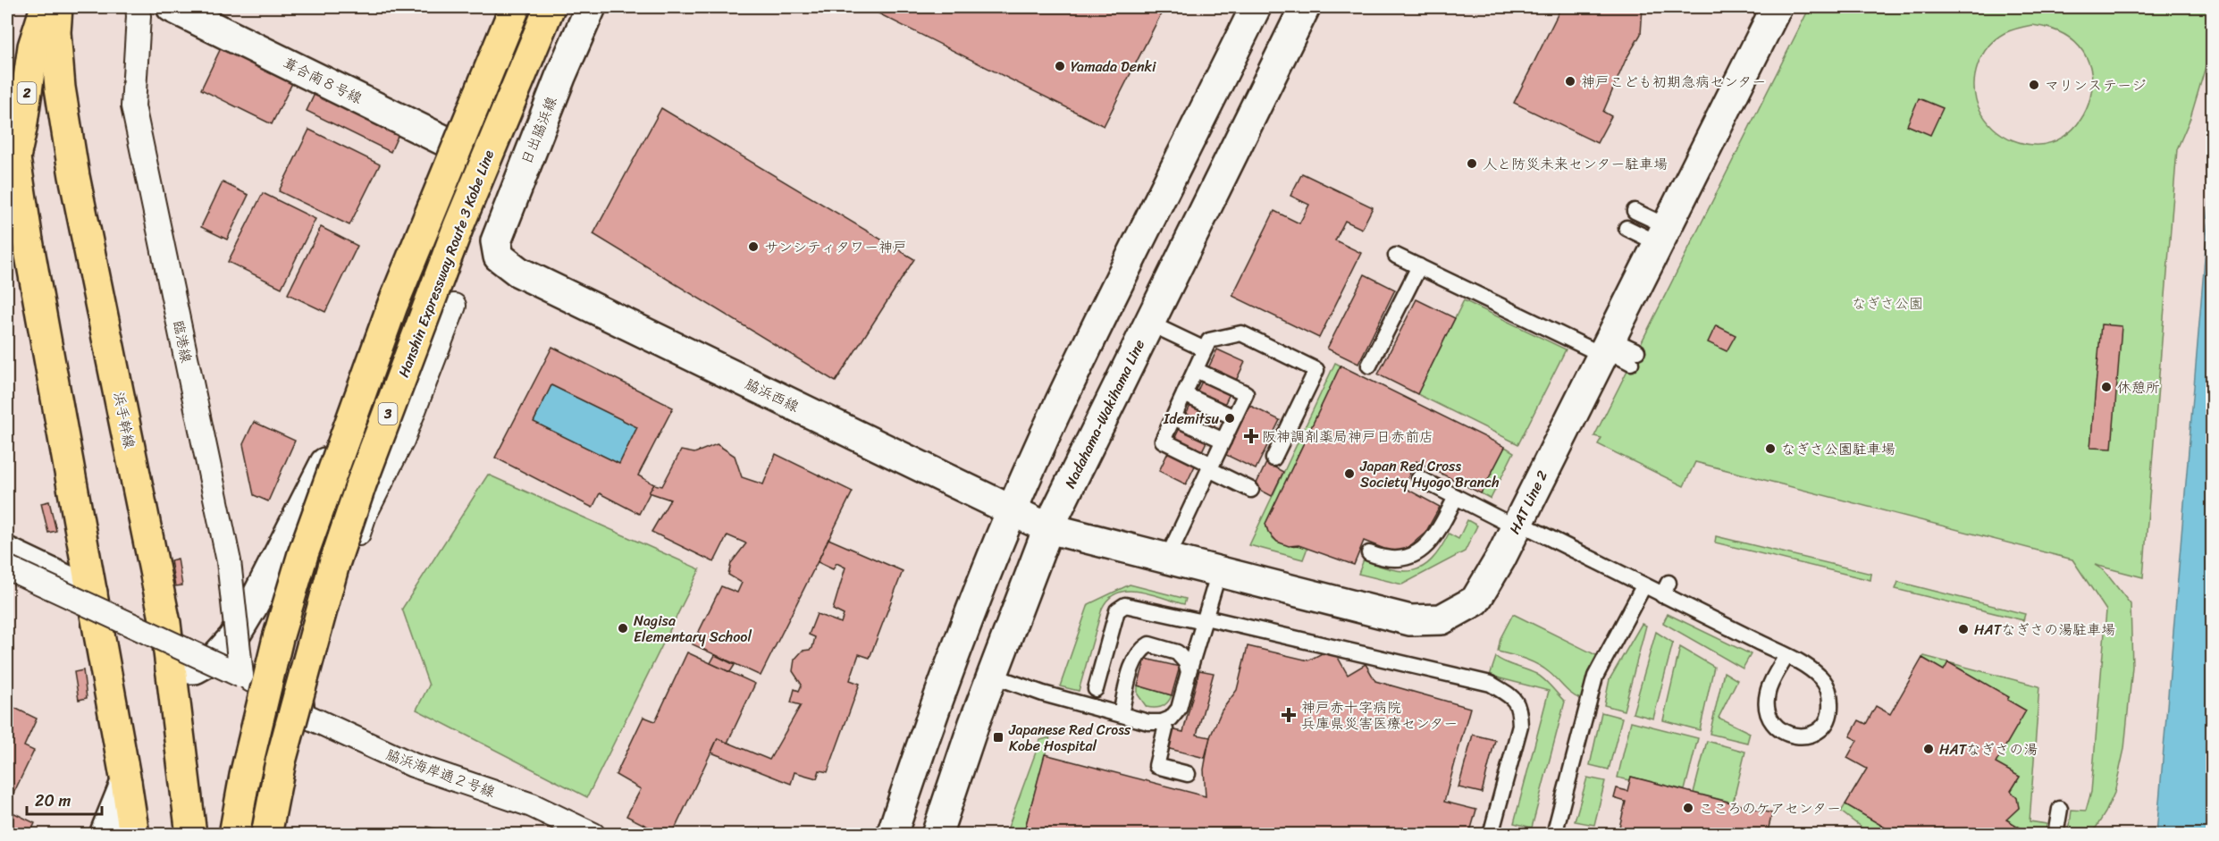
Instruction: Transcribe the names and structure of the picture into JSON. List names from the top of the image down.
{
  "streets": {
    "main road": [
      "2",
      "Hanshin Expressway Route 3 Kobe Line",
      "3",
      "浜手幹線"
    ],
    "street": [
      "葺合南８号線",
      "日出脇浜線",
      "臨港線",
      "脇浜西線",
      "Nadahama-Wakihama Line",
      "HAT Line 2",
      "脇浜海岸通２号線"
    ]
  },
  "crossings": [
    ["日出脇浜線", "脇浜西線"],
    ["臨港線", "脇浜海岸通２号線"],
    ["脇浜西線", "Nadahama-Wakihama Line"],
    ["脇浜西線", "HAT Line 2"],
    ["Nadahama-Wakihama Line", "HAT Line 2"]
  ],
  "parks": ["なぎさ公園"],
  "places": {
    "other": [
      "Yamada Denki",
      "神戸こども初期急病センター",
      "マリンステージ",
      "人と防災未来センター駐車場",
      "サンシティタワー神戸",
      "休憩所",
      "Idemitsu",
      "なぎさ公園駐車場",
      "Japan Red Cross Society Hyogo Branch",
      "Nagisa Elementary School",
      "HATなぎさの湯駐車場",
      "HATなぎさの湯",
      "こころのケアセンター"
    ],
    "health": ["阪神調剤薬局神戸日赤前店", "神戸赤十字病院 兵庫県災害医療センター"],
    "transit": ["Japanese Red Cross Kobe Hospital"]
  },
  "scale_bar": "20 m"
}
